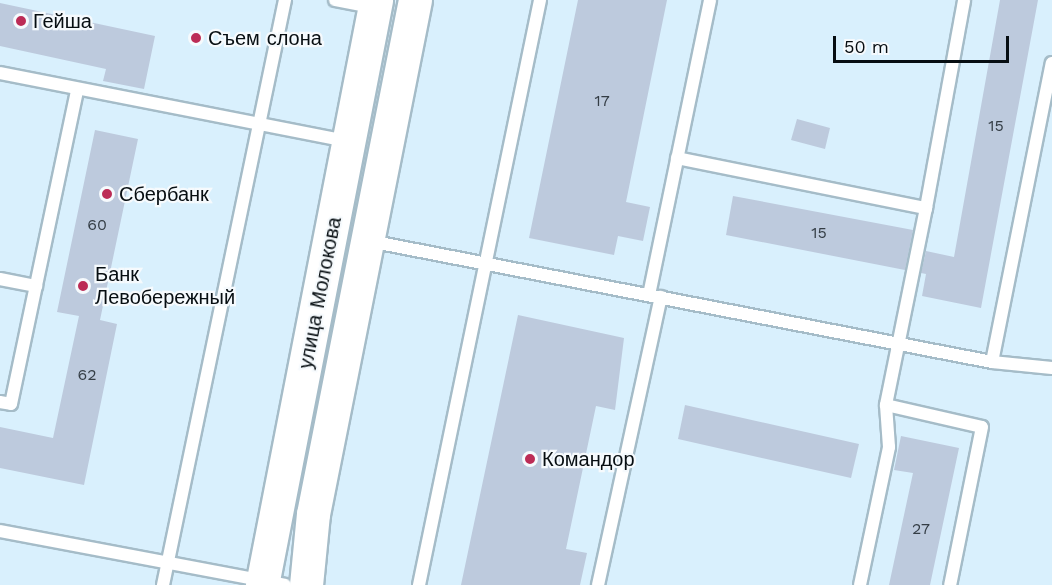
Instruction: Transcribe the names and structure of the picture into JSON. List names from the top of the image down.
{
  "streets": {
    "main road": ["улица Молокова"]
  },
  "places": [
    "Гейша",
    "Съем слона",
    "Сбербанк",
    "Банк Левобережный",
    "Командор"
  ],
  "house_numbers": [
    "17",
    "15",
    "60",
    "15",
    "62",
    "27"
  ],
  "scale_bar": "50 m"
}
